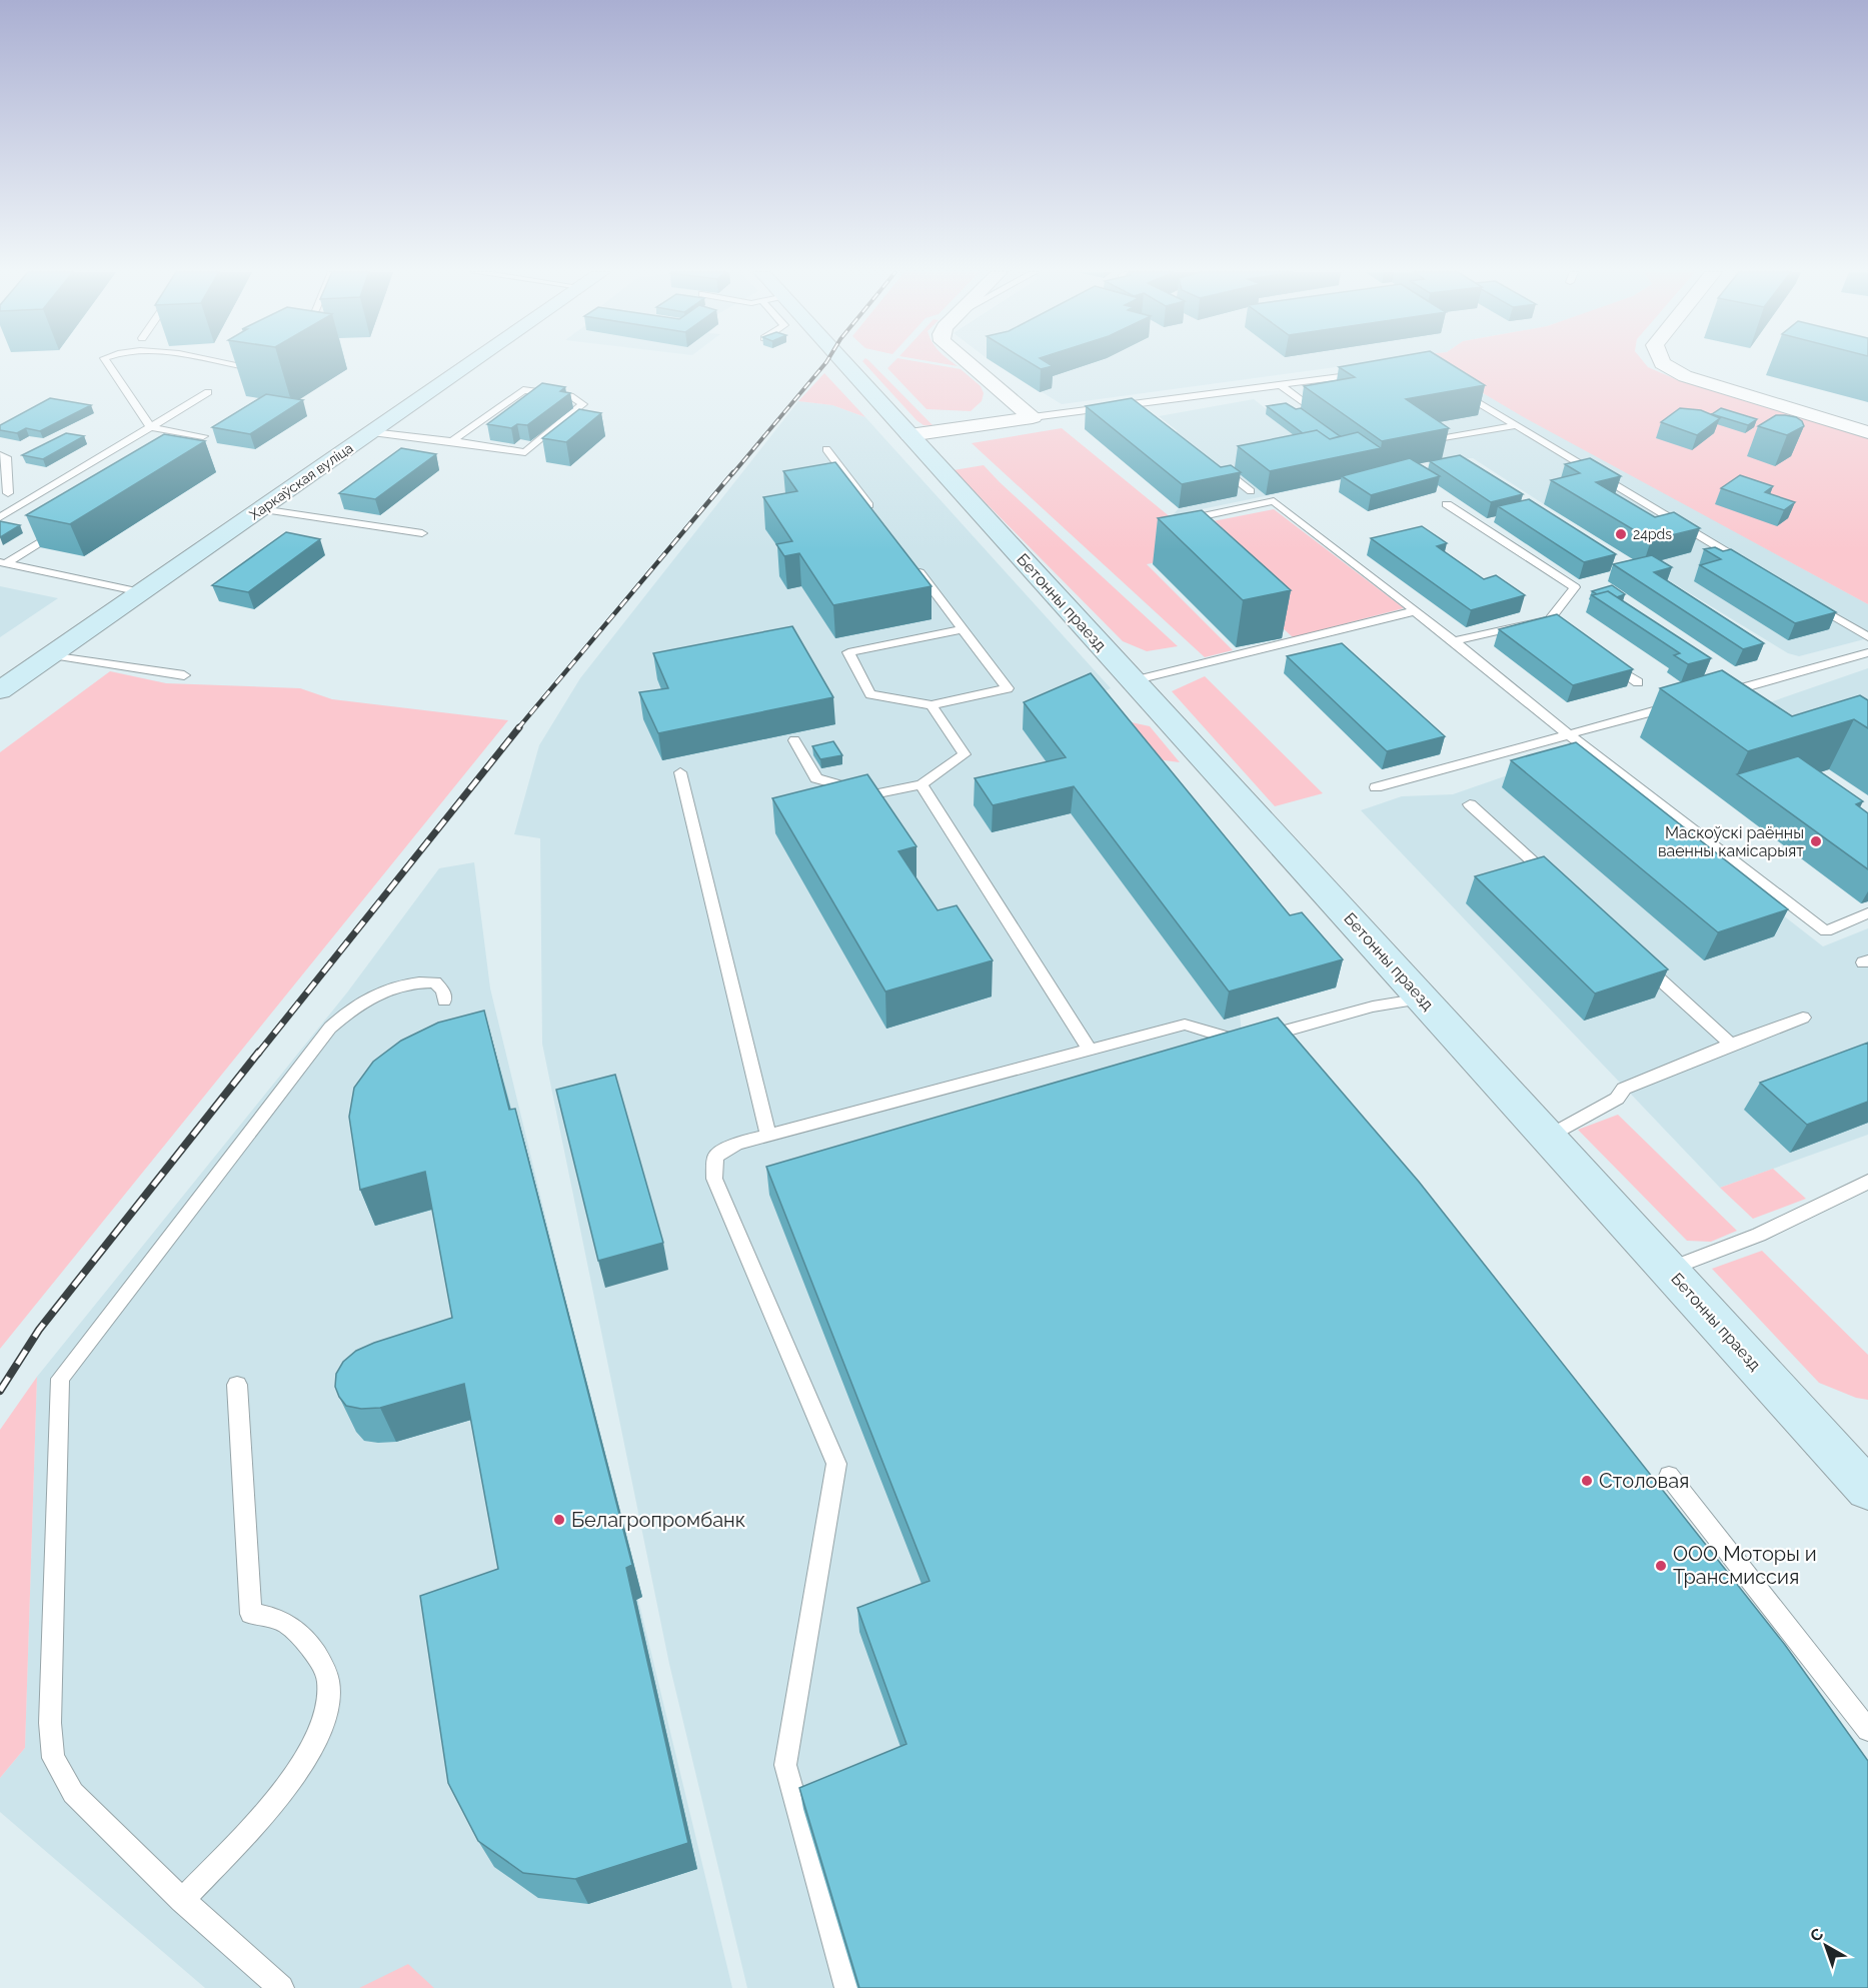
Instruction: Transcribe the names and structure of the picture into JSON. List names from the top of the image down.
{
  "streets": {
    "street": ["Харкаўская вуліца", "Бетонны праезд"]
  },
  "places": [
    "24pds",
    "Маскоўскі раённы ваенны камісарыят",
    "Столовая",
    "Белагропромбанк",
    "ООО Моторы и Трансмиссия"
  ],
  "north": "top left"
}
